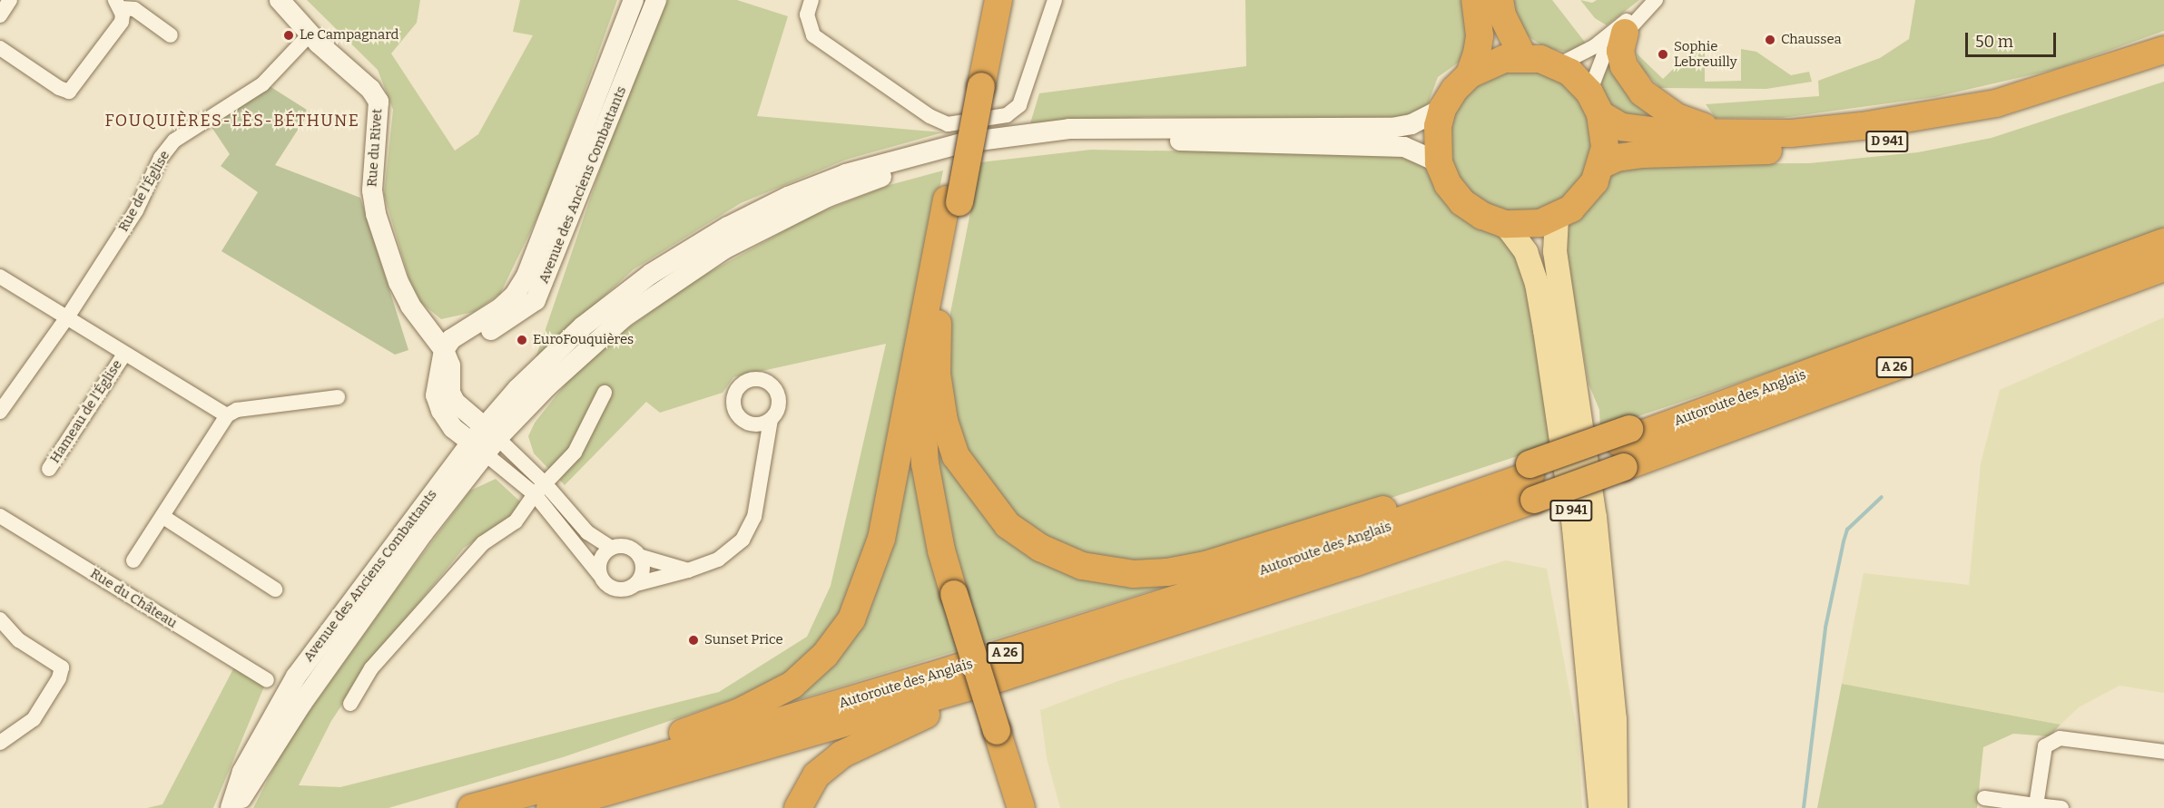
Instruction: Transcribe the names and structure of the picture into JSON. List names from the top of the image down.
{
  "streets": {
    "highway": ["D 941", "A 26", "Autoroute des Anglais"],
    "main road": ["Rue du Rivet", "Avenue des Anciens Combattants"],
    "street": ["Rue de l'Église", "Hameau de l'Église", "Rue du Château"]
  },
  "crossings": [
    ["Rue du Rivet", "Avenue des Anciens Combattants"],
    ["Rue du Rivet", "Rue de l'Église"],
    ["Rue de l'Église", "Hameau de l'Église"]
  ],
  "districts": ["FOUQUIÈRES-LÈS-BÉTHUNE"],
  "places": [
    "Le Campagnard",
    "Chaussea",
    "Sophie Lebreuilly",
    "EuroFouquières",
    "Sunset Price"
  ],
  "scale_bar": "50 m"
}
